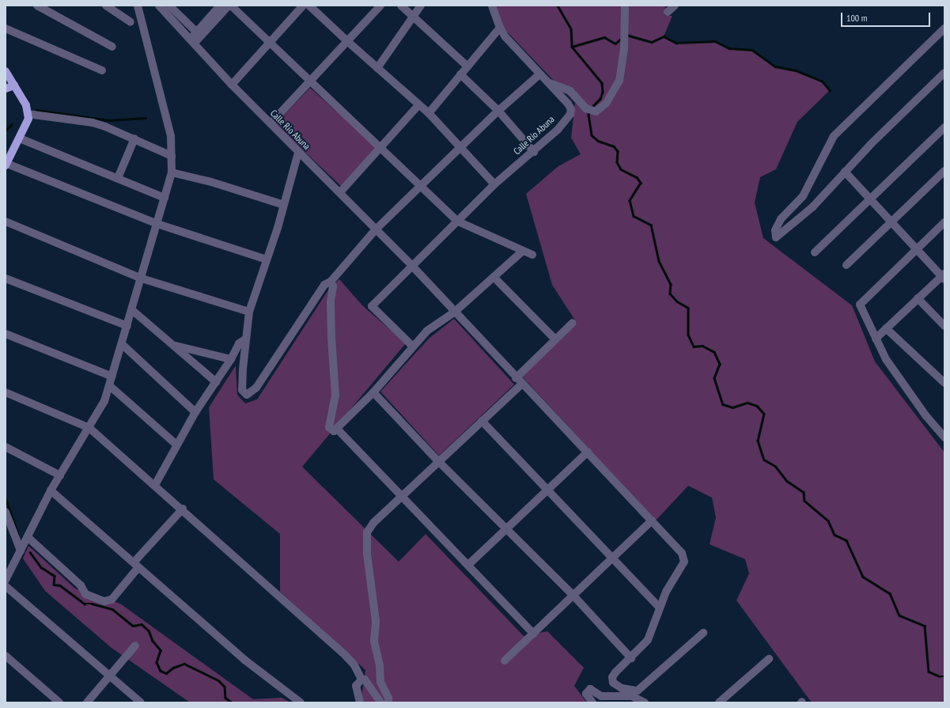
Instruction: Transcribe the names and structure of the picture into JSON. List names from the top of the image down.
{
  "streets": {
    "street": ["Calle Río Abuna"]
  },
  "scale_bar": "100 m"
}
